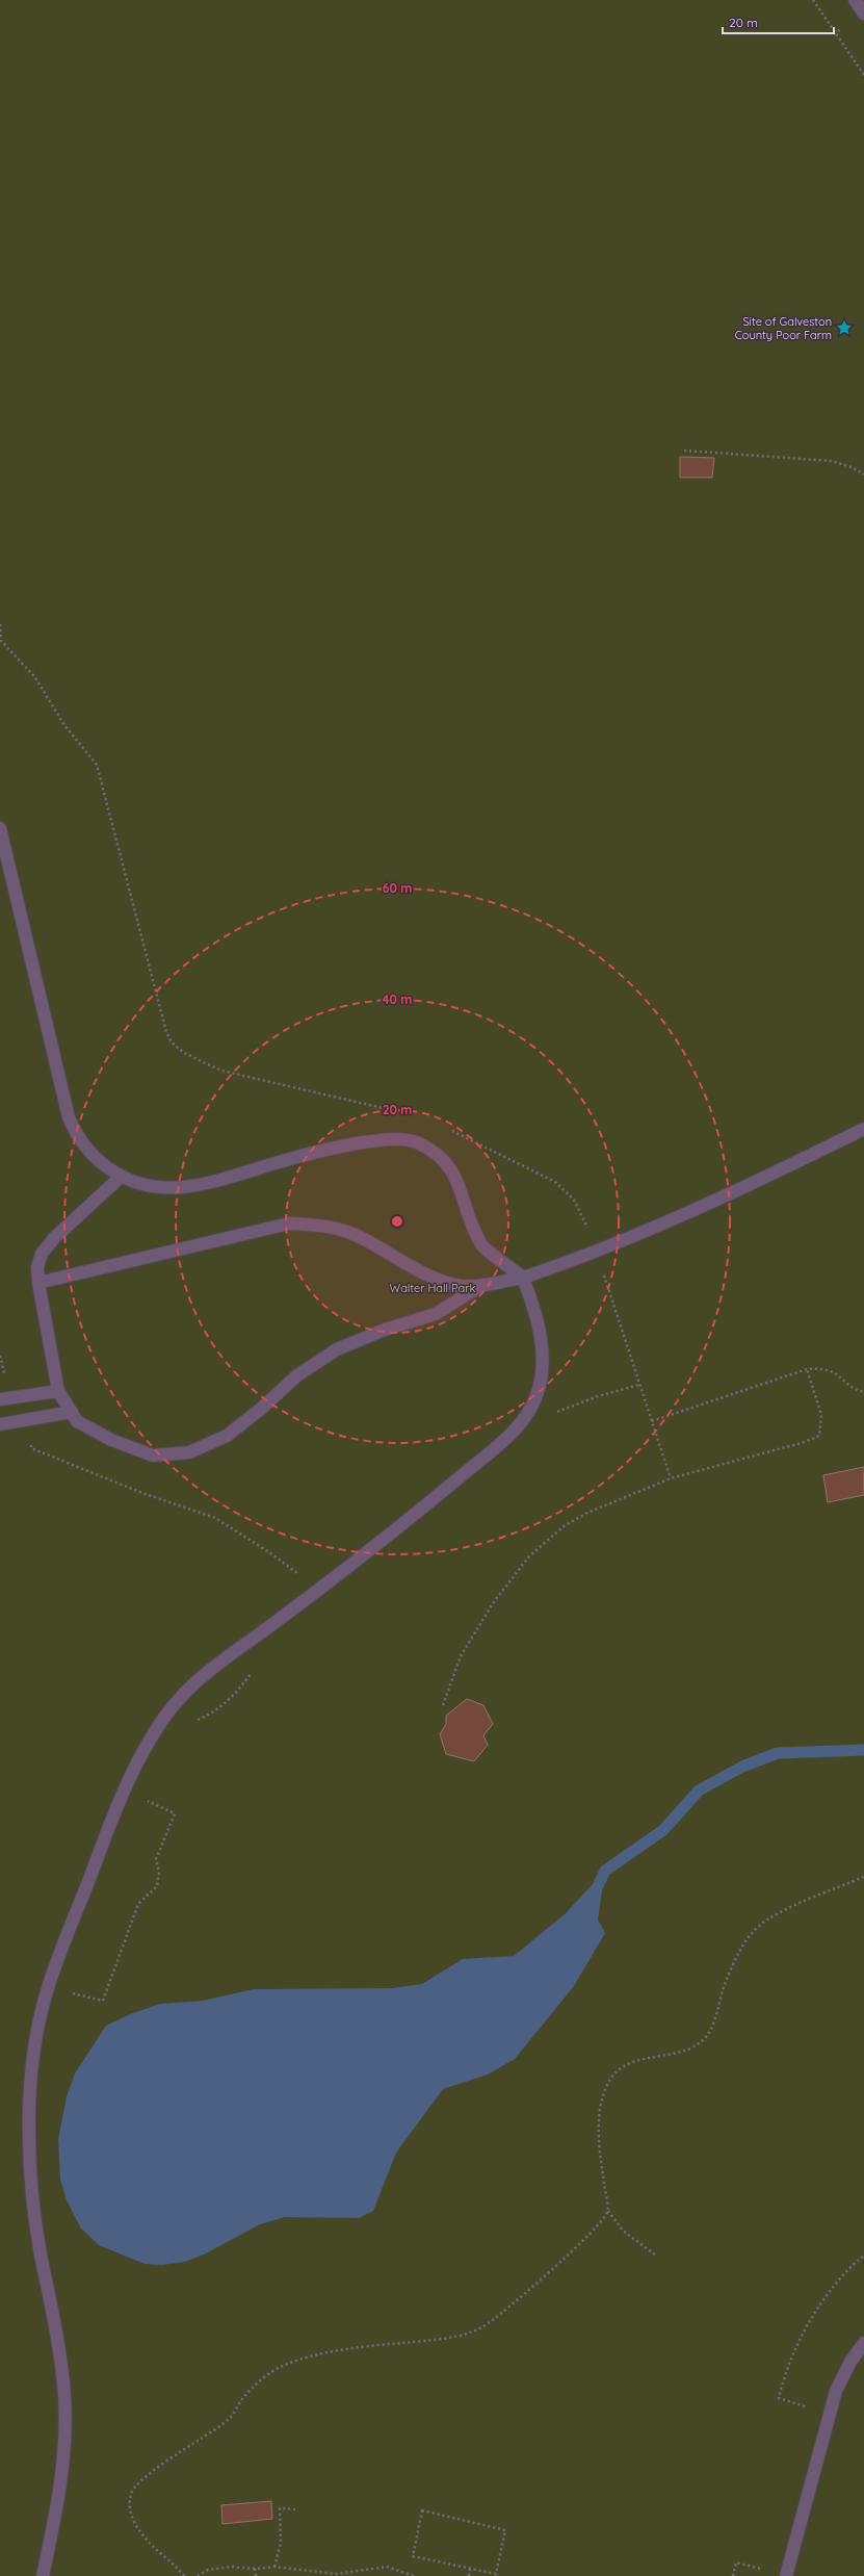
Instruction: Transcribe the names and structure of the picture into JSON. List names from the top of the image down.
{
  "parks": ["Walter Hall Park"],
  "places": {
    "place": ["Site of Galveston County Poor Farm"]
  },
  "scale_bar": "20 m",
  "rings": ["60 m", "40 m", "20 m"]
}
